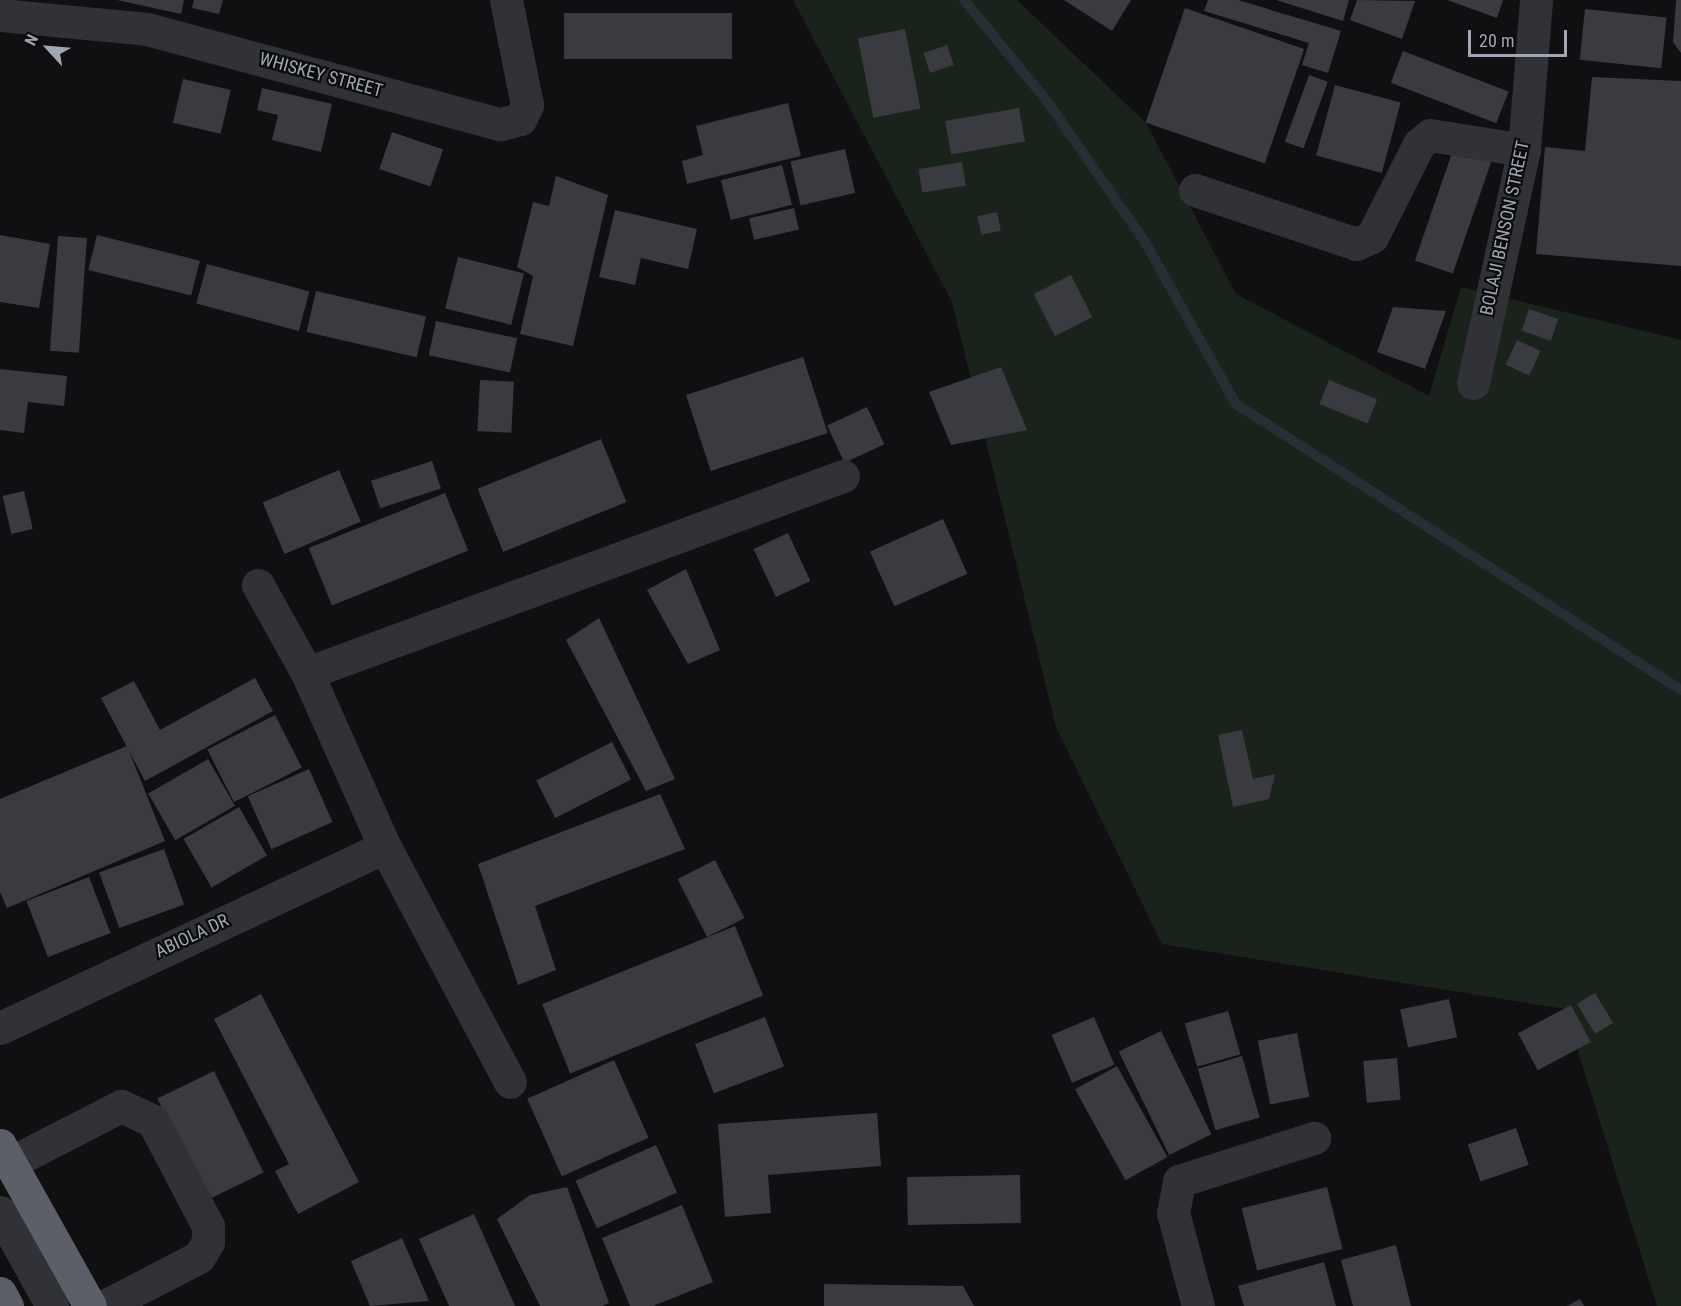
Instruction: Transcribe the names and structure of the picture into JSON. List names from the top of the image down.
{
  "streets": {
    "street": ["WHISKEY STREET", "BOLAJI BENSON STREET", "ABIOLA DR"]
  },
  "scale_bar": "20 m",
  "north": "top left"
}
